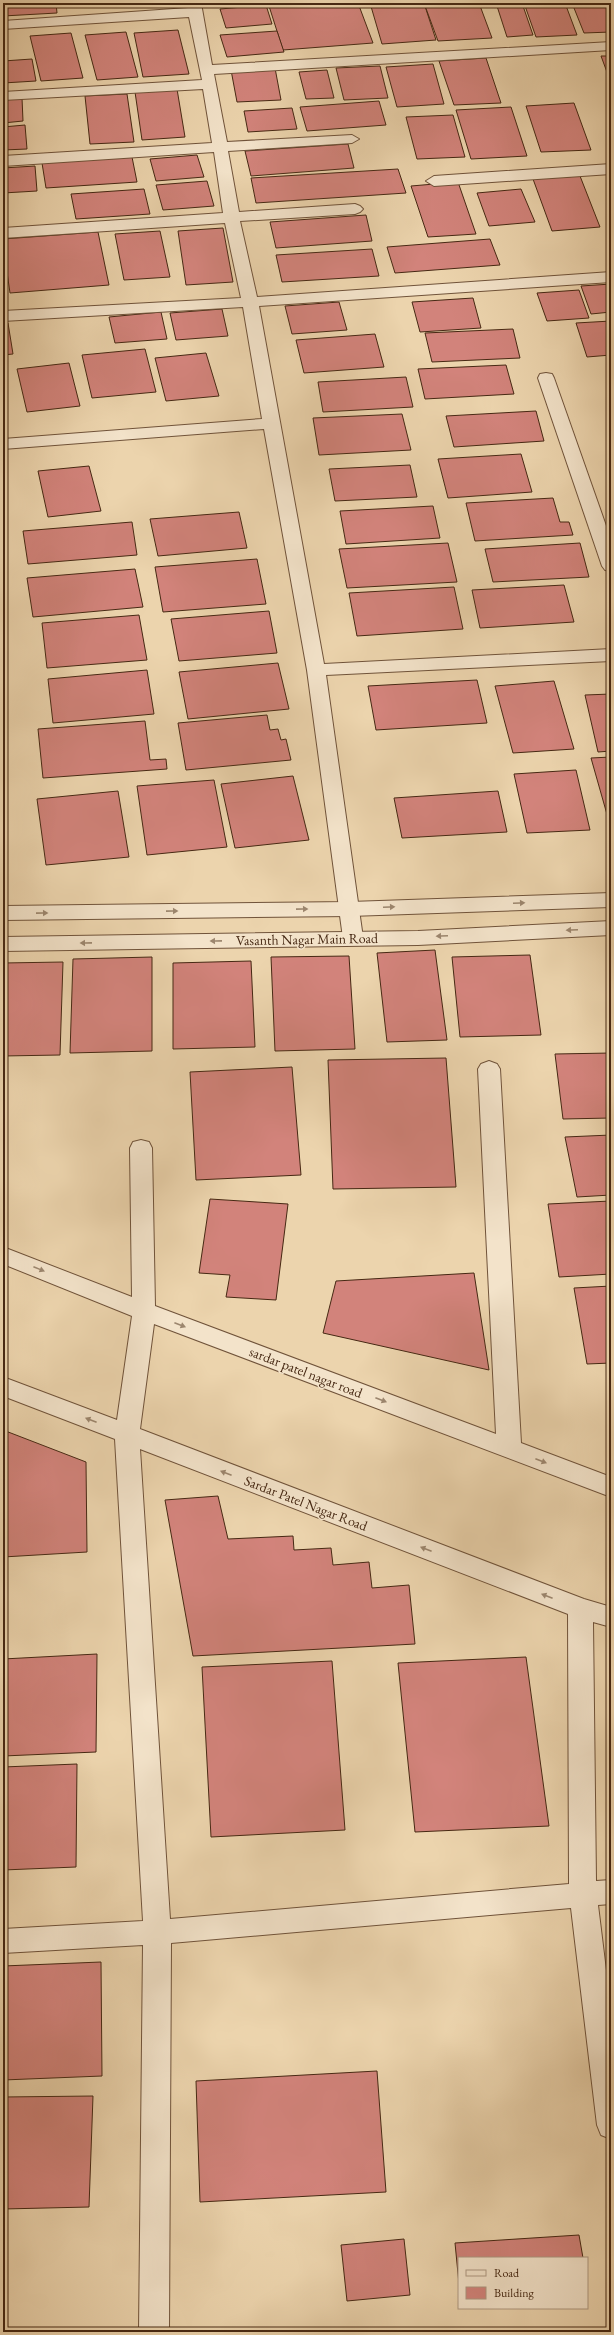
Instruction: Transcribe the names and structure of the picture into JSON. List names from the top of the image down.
{
  "streets": {
    "street": ["Vasanth Nagar Main Road", "sardar patel nagar road", "Sardar Patel Nagar Road"]
  },
  "one_way": ["sardar patel nagar road", "Sardar Patel Nagar Road"],
  "legend": ["Road", "Building"]
}
